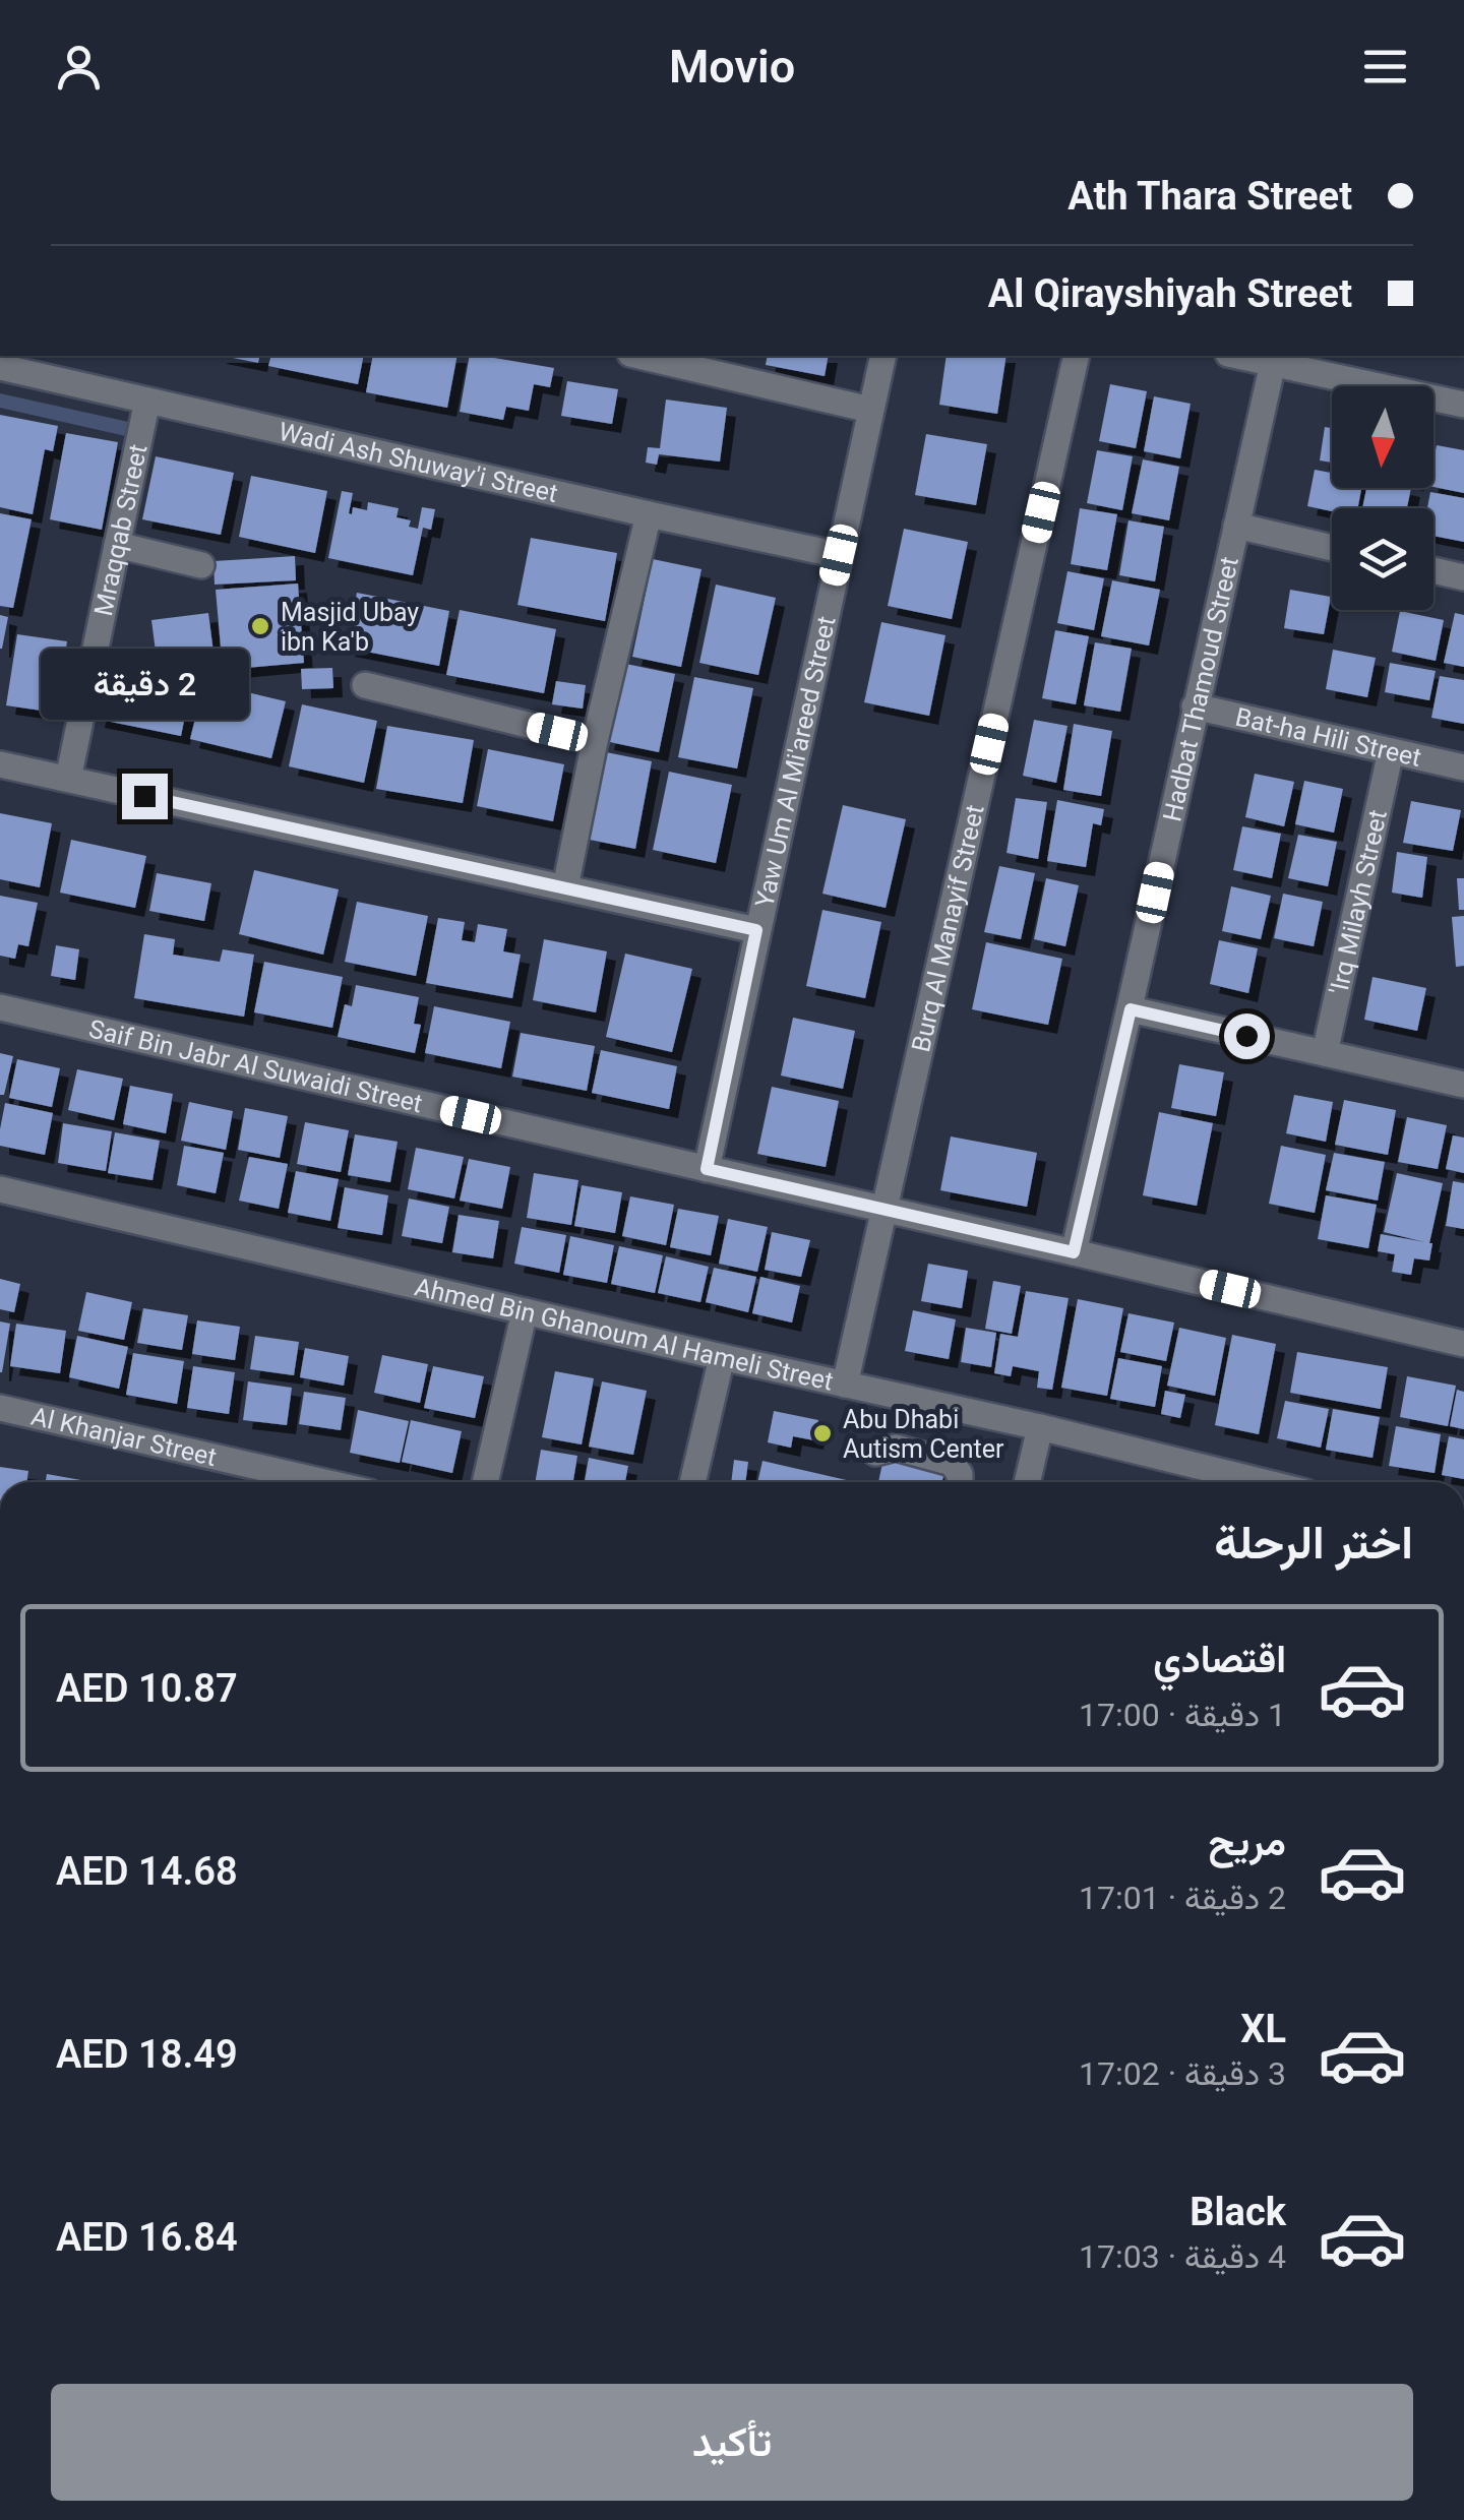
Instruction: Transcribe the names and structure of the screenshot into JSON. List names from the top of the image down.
{
  "streets": {
    "street": [
      "Wadi Ash Shuway'i Street",
      "Mraqqab Street",
      "Hadbat Thamoud Street",
      "Bat-ha Hili Street",
      "Yaw Um Al Mi'areed Street",
      "'Irq Milayh Street",
      "Burq Al Manayif Street",
      "Saif Bin Jabr Al Suwaidi Street",
      "Ahmed Bin Ghanoum Al Hameli Street",
      "Al Khanjar Street"
    ]
  },
  "crossings": [
    ["Wadi Ash Shuway'i Street", "Mraqqab Street"],
    ["Wadi Ash Shuway'i Street", "Yaw Um Al Mi'areed Street"],
    ["Hadbat Thamoud Street", "Bat-ha Hili Street"],
    ["Hadbat Thamoud Street", "Saif Bin Jabr Al Suwaidi Street"],
    ["Bat-ha Hili Street", "'Irq Milayh Street"],
    ["Yaw Um Al Mi'areed Street", "Saif Bin Jabr Al Suwaidi Street"],
    ["Burq Al Manayif Street", "Saif Bin Jabr Al Suwaidi Street"],
    ["Burq Al Manayif Street", "Ahmed Bin Ghanoum Al Hameli Street"]
  ],
  "places": ["Masjid Ubay ibn Ka'b", "Abu Dhabi Autism Center"],
  "north": "bottom",
  "page": {
    "header": "Movio",
    "banner": ["Ath Thara Street", "Al Qirayshiyah Street"],
    "bubble": "2 دقيقة",
    "heading": "اختر الرحلة",
    "list": [
      {
        "name": "اقتصادي",
        "note": "1 دقيقة · 17:00",
        "value": "AED 10.87"
      },
      {
        "name": "مريح",
        "note": "2 دقيقة · 17:01",
        "value": "AED 14.68"
      },
      {
        "name": "XL",
        "note": "3 دقيقة · 17:02",
        "value": "AED 18.49"
      },
      {
        "name": "Black",
        "note": "4 دقيقة · 17:03",
        "value": "AED 16.84"
      }
    ],
    "buttons": "تأكيد"
  }
}
